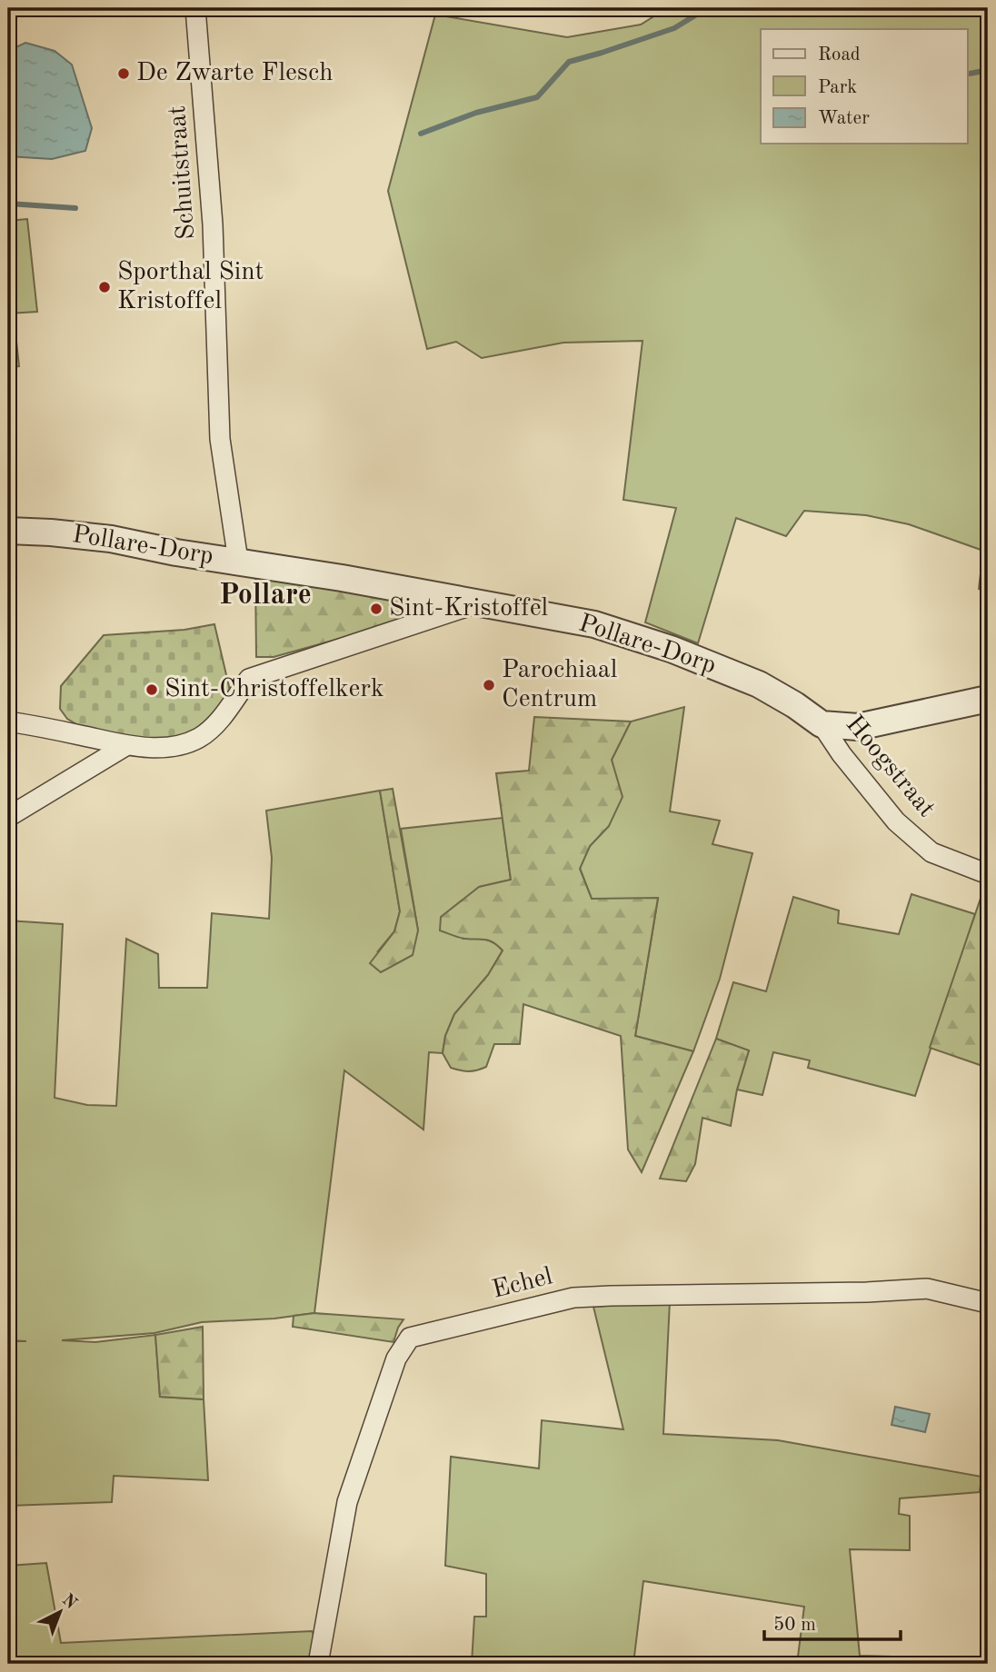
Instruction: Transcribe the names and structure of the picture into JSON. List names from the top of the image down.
{
  "streets": {
    "street": [
      "Schuitstraat",
      "Pollare-Dorp",
      "Hoogstraat",
      "Echel"
    ]
  },
  "crossings": [
    ["Schuitstraat", "Pollare-Dorp"],
    ["Pollare-Dorp", "Hoogstraat"]
  ],
  "districts": ["Pollare"],
  "places": [
    "De Zwarte Flesch",
    "Sporthal Sint Kristoffel",
    "Sint-Kristoffel",
    "Parochiaal Centrum",
    "Sint-Christoffelkerk"
  ],
  "legend": ["Road", "Park", "Water"],
  "scale_bar": "50 m",
  "north": "top right"
}
